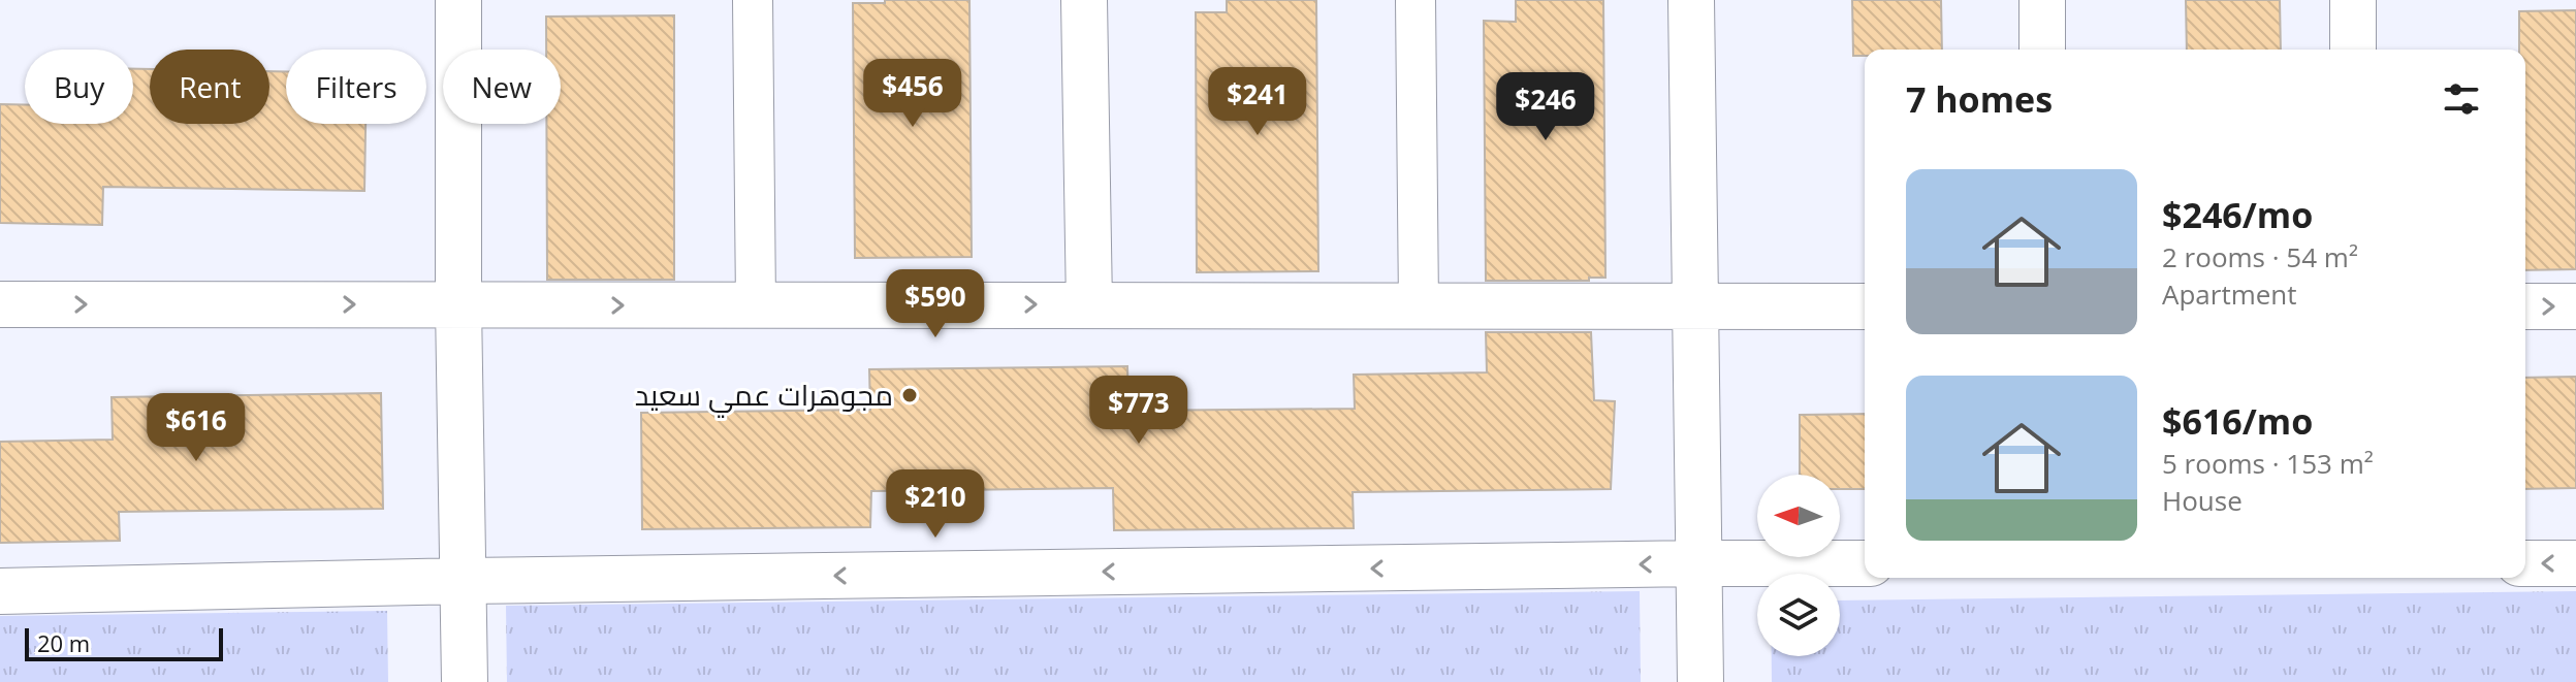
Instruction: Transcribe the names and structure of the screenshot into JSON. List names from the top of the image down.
{
  "places": ["مجوهرات عمي سعيد"],
  "scale_bar": "20 m",
  "north": "left",
  "page": {
    "chip": [
      "Buy",
      "Rent",
      "Filters",
      "New"
    ],
    "heading": "7 homes",
    "price": [
      "$456",
      "$241",
      "$246",
      "$590",
      "$773",
      "$616",
      "$210"
    ],
    "list": [
      {
        "name": "$246/mo",
        "note": "2 rooms · 54 m² · Apartment"
      },
      {
        "name": "$616/mo",
        "note": "5 rooms · 153 m² · House"
      }
    ],
    "scale": "20 m"
  }
}
